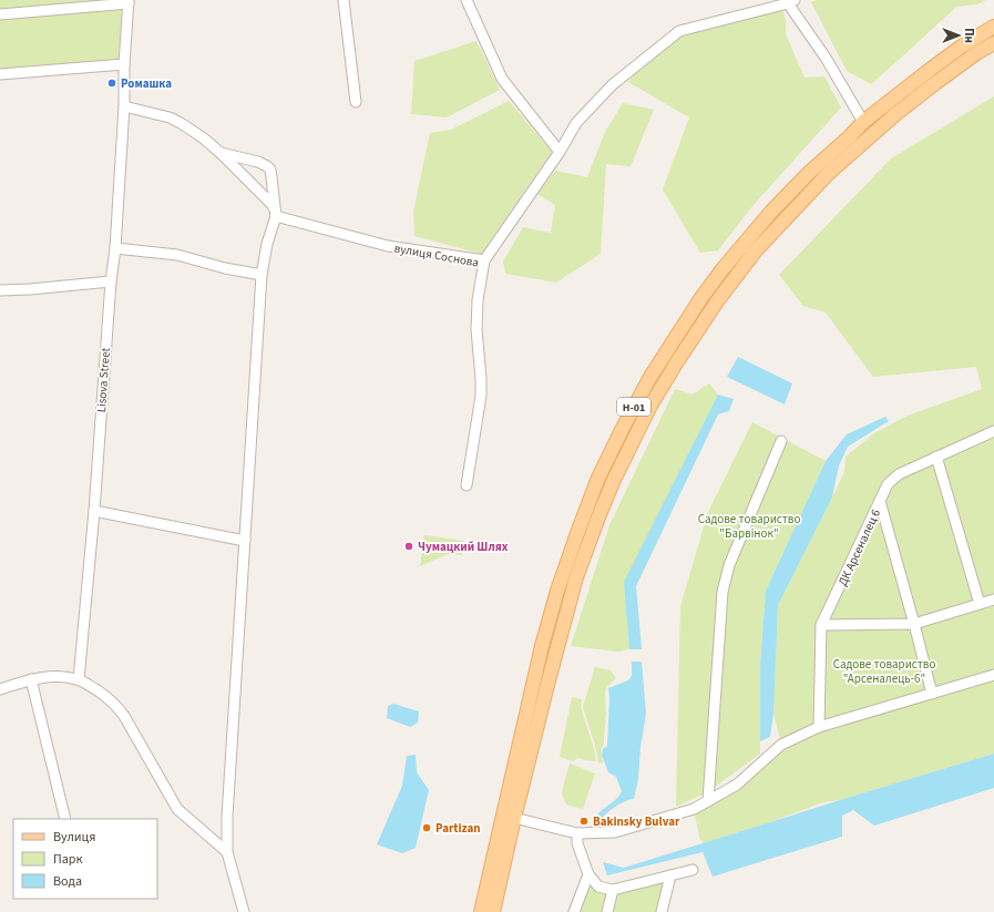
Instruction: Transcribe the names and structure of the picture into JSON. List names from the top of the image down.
{
  "streets": {
    "main road": ["Н-01"],
    "street": ["вулиця Соснова", "Lisova Street", "ДК Арсеналец 6"]
  },
  "parks": ["Садове товариство \"Барвінок\"", "Садове товариство \"Арсеналець-6\""],
  "places": [
    "Ромашка",
    "Чумацкий Шлях",
    "Bakinsky Bulvar",
    "Partizan"
  ],
  "legend": ["Вулиця", "Парк", "Вода"],
  "north": "right"
}
